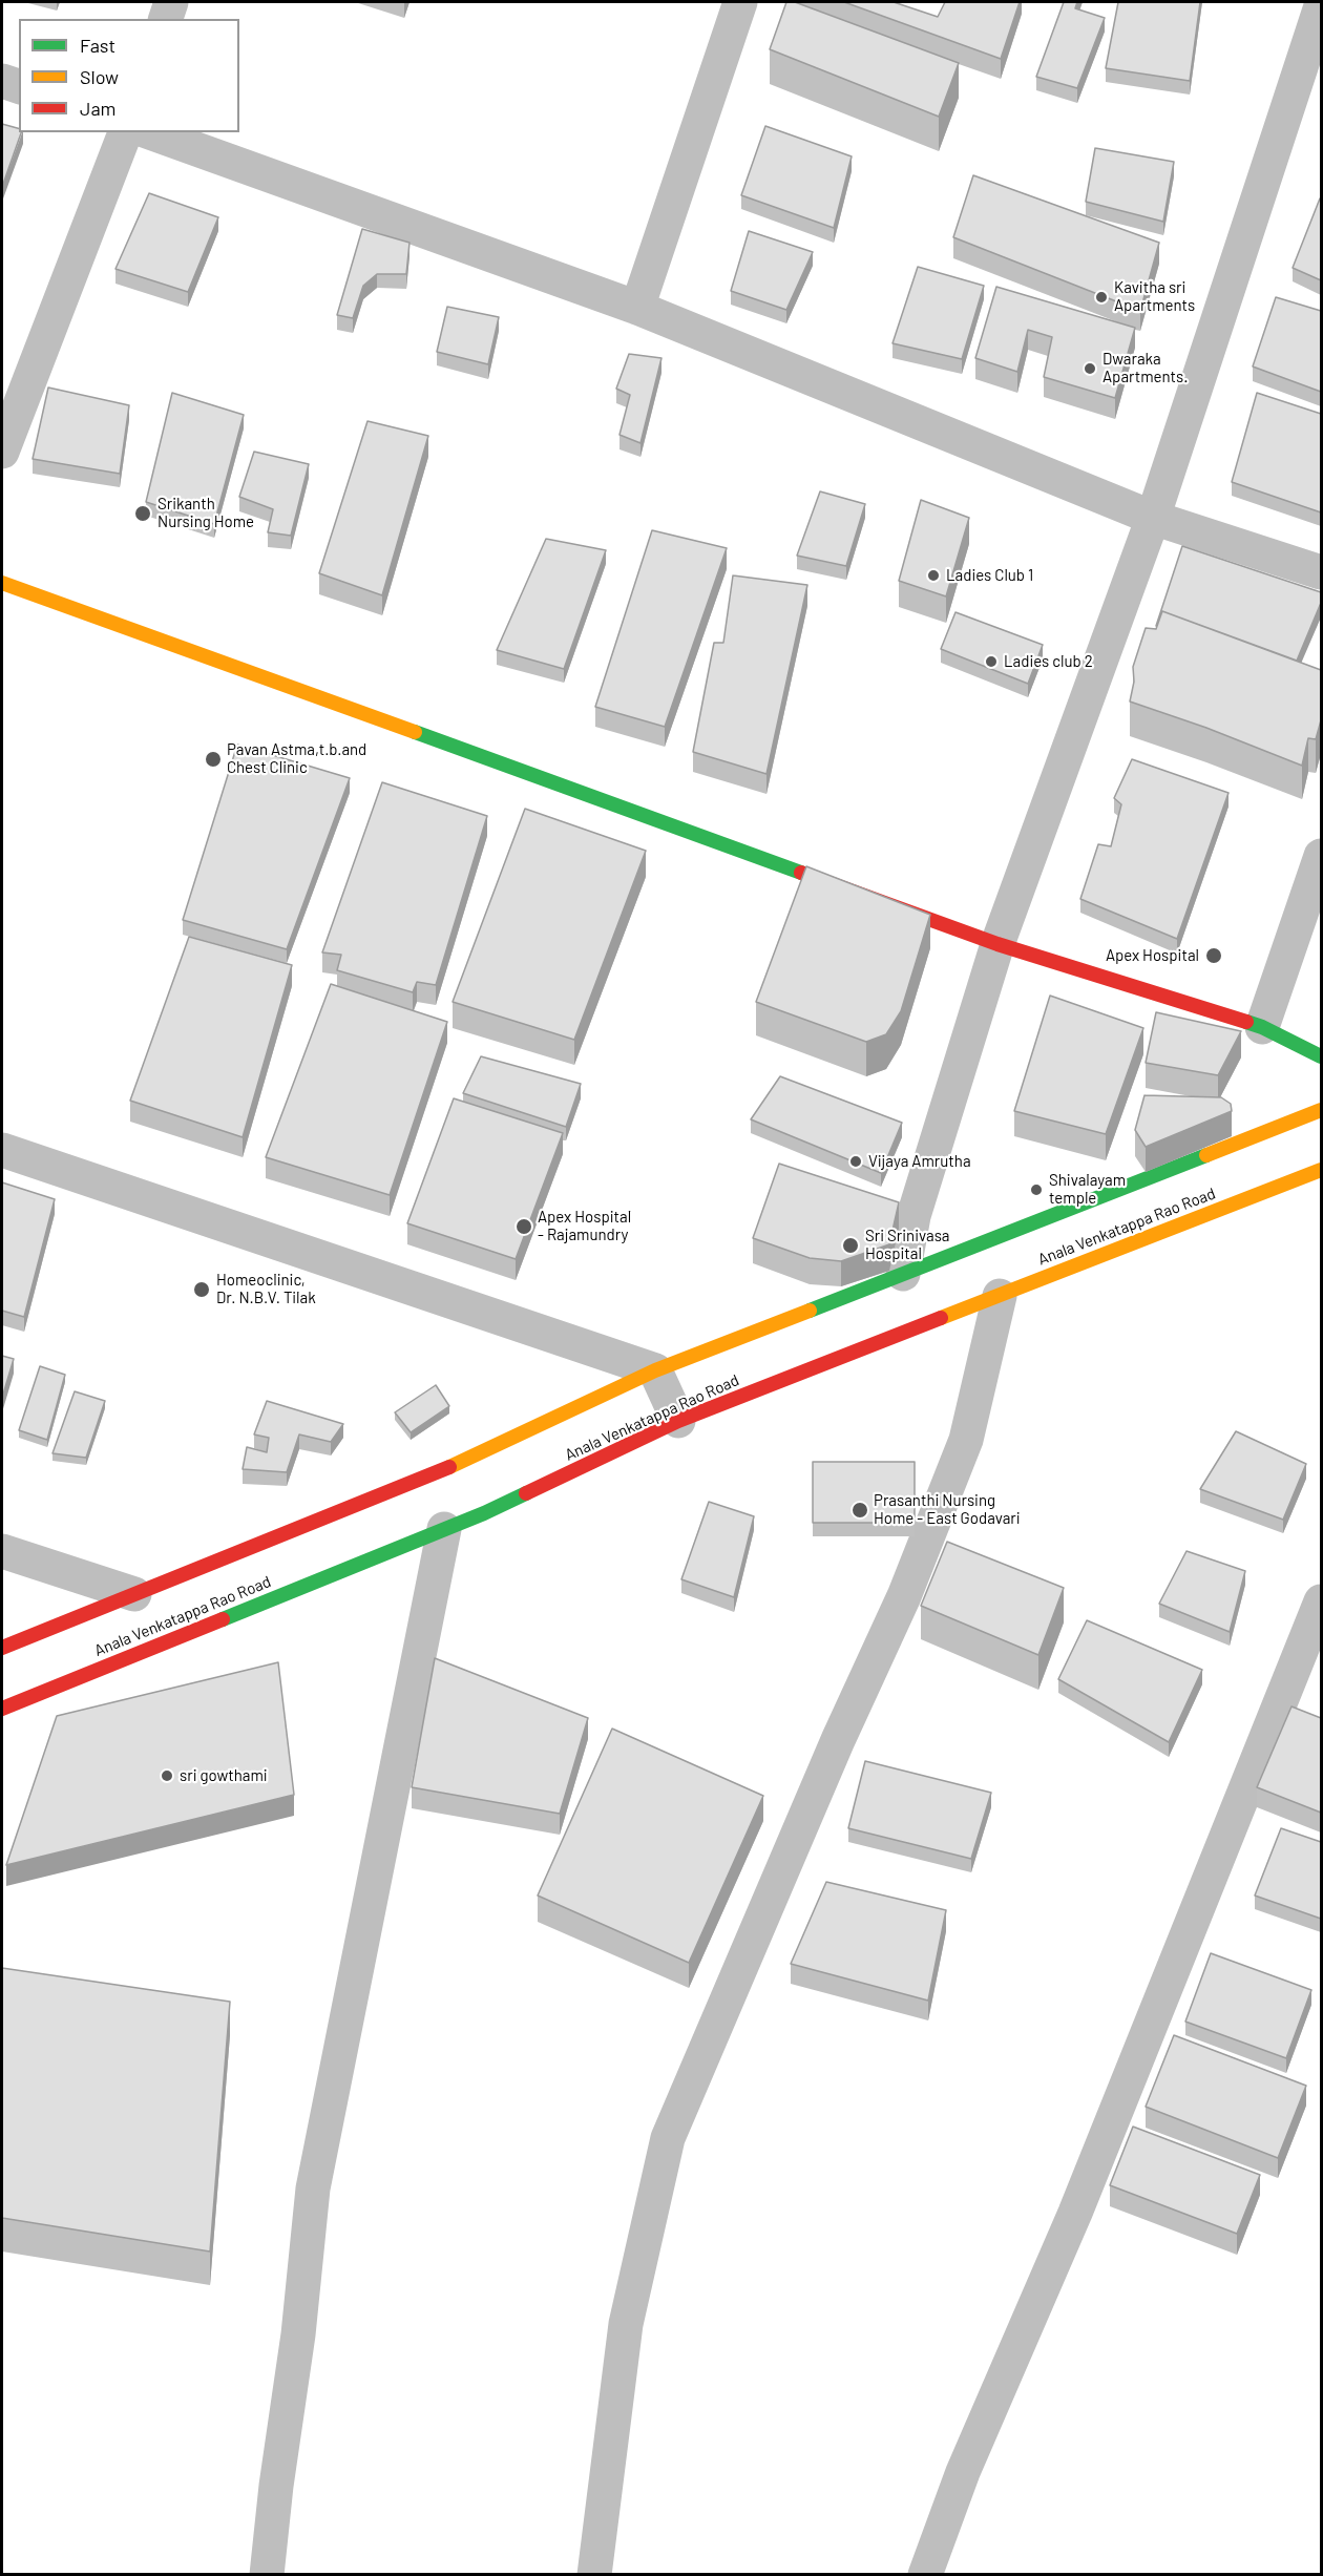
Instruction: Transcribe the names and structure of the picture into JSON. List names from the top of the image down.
{
  "streets": {
    "main road": ["Anala Venkatappa Rao Road"]
  },
  "places": [
    "Kavitha sri Apartments",
    "Dwaraka Apartments.",
    "Srikanth Nursing Home",
    "Ladies Club 1",
    "Ladies club 2",
    "Pavan Astma,t.b.and Chest Clinic",
    "Apex Hospital",
    "Vijaya Amrutha",
    "Shivalayam temple",
    "Apex Hospital - Rajamundry",
    "Sri Srinivasa Hospital",
    "Homeoclinic, Dr. N.B.V. Tilak",
    "Prasanthi Nursing Home - East Godavari",
    "sri gowthami"
  ],
  "legend": ["Fast", "Slow", "Jam"]
}
